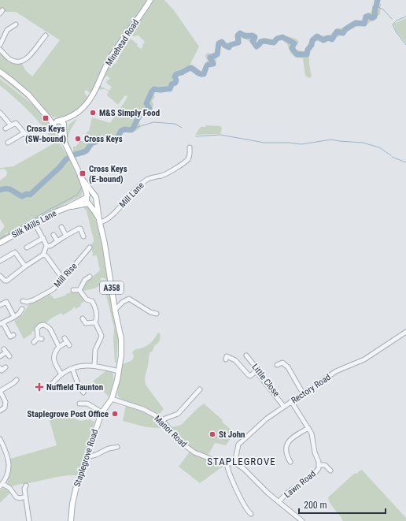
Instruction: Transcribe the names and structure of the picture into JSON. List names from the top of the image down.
{
  "streets": {
    "main road": [
      "Minehead Road",
      "Silk Mills Lane",
      "A358",
      "Staplegrove Road"
    ],
    "street": [
      "Mill Lane",
      "Mill Rise",
      "Little Close",
      "Rectory Road",
      "Manor Road",
      "Lawn Road"
    ]
  },
  "crossings": [
    ["Minehead Road", "A358"],
    ["Mill Lane", "A358"],
    ["Silk Mills Lane", "A358"],
    ["A358", "Manor Road"],
    ["A358", "Staplegrove Road"],
    ["Little Close", "Rectory Road"],
    ["Rectory Road", "Manor Road"],
    ["Rectory Road", "Lawn Road"],
    ["Manor Road", "Staplegrove Road"],
    ["Manor Road", "Lawn Road"]
  ],
  "districts": ["STAPLEGROVE"],
  "places": {
    "other": [
      "M&S Simply Food",
      "Cross Keys",
      "Staplegrove Post Office",
      "St John"
    ],
    "transit": ["Cross Keys (SW-bound)", "Cross Keys (E-bound)"],
    "health": ["Nuffield Taunton"]
  },
  "scale_bar": "200 m"
}
